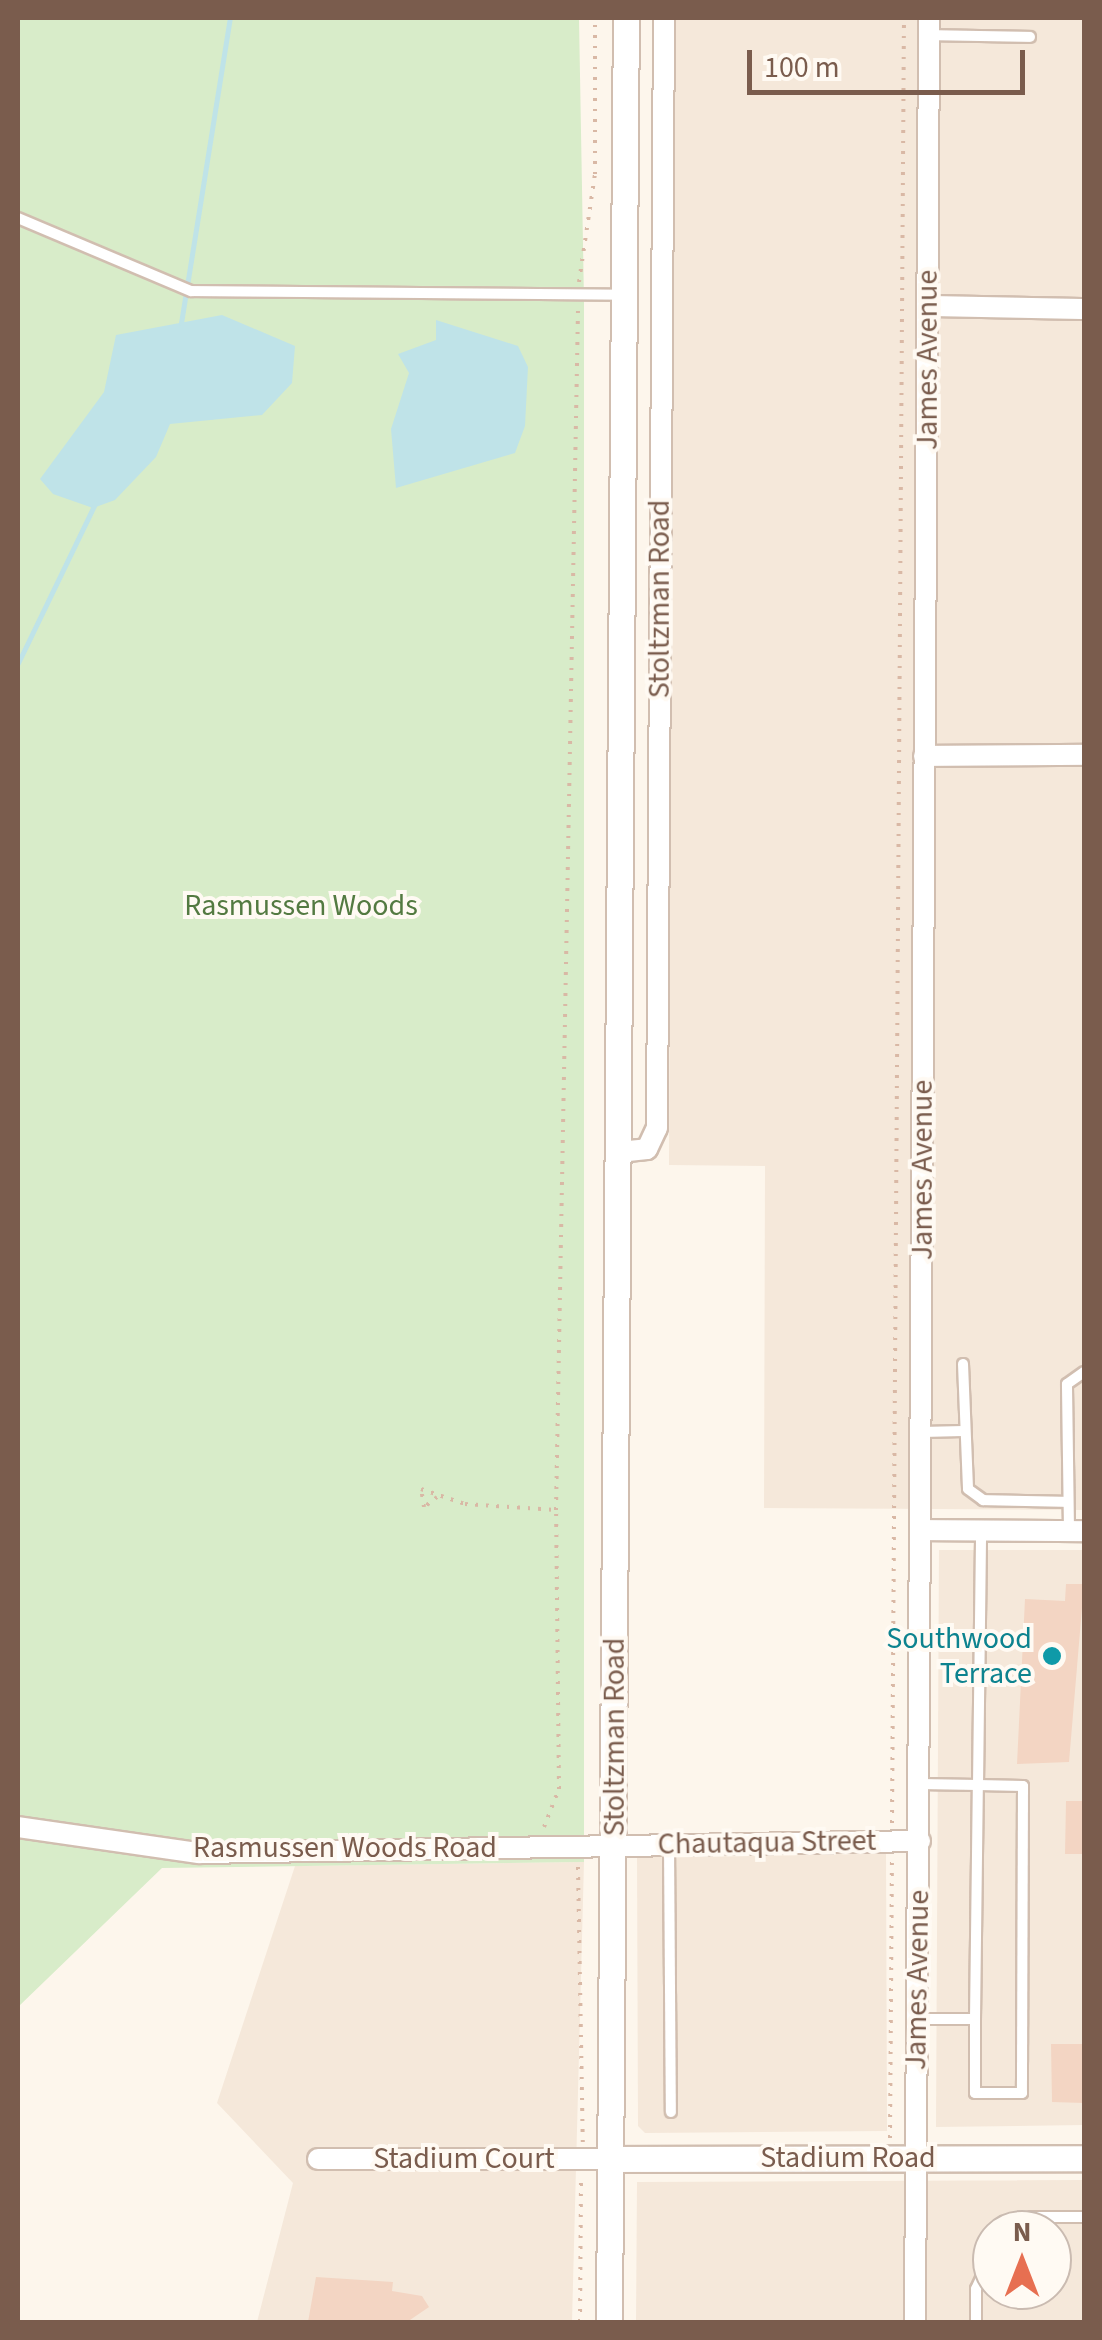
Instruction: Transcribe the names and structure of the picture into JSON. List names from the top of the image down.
{
  "streets": {
    "street": [
      "James Avenue",
      "Stoltzman Road",
      "Chautaqua Street",
      "Rasmussen Woods Road",
      "Stadium Road",
      "Stadium Court"
    ]
  },
  "crossings": [
    ["James Avenue", "Chautaqua Street"],
    ["James Avenue", "Stadium Road"],
    ["Stoltzman Road", "Chautaqua Street"],
    ["Stoltzman Road", "Rasmussen Woods Road"],
    ["Stoltzman Road", "Stadium Road"],
    ["Stoltzman Road", "Stadium Court"],
    ["Chautaqua Street", "Rasmussen Woods Road"],
    ["Stadium Road", "Stadium Court"]
  ],
  "parks": ["Rasmussen Woods"],
  "places": ["Southwood Terrace"],
  "scale_bar": "100 m",
  "north": "top"
}
